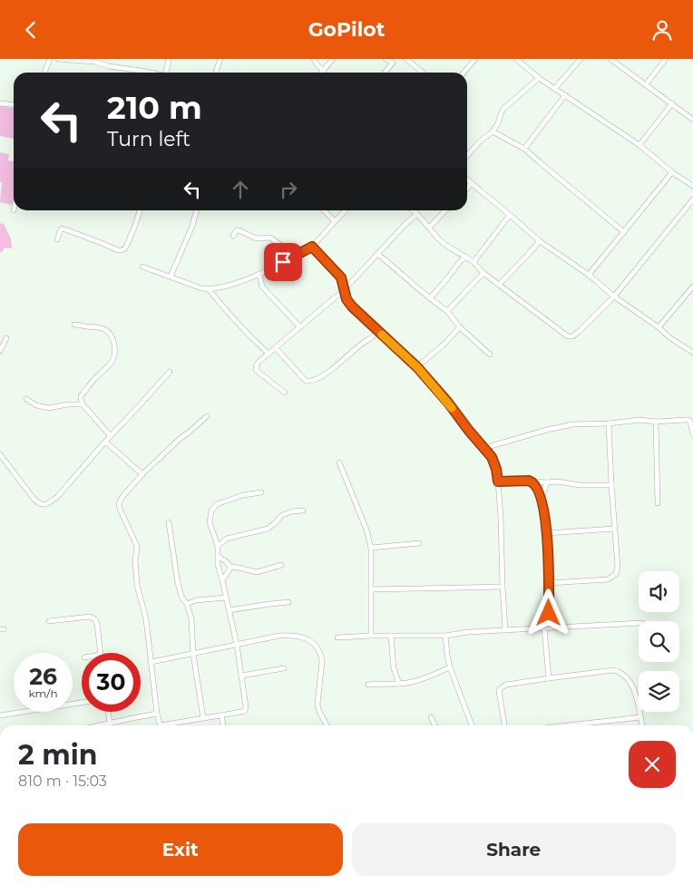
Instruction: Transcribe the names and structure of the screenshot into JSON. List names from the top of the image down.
{
  "page": {
    "header": "GoPilot",
    "turn": ["210 m", "Turn left"],
    "speed": "26 km/h",
    "limit": "30",
    "heading": ["2 min", "810 m · 15:03"],
    "buttons": ["Exit", "Share"]
  }
}
